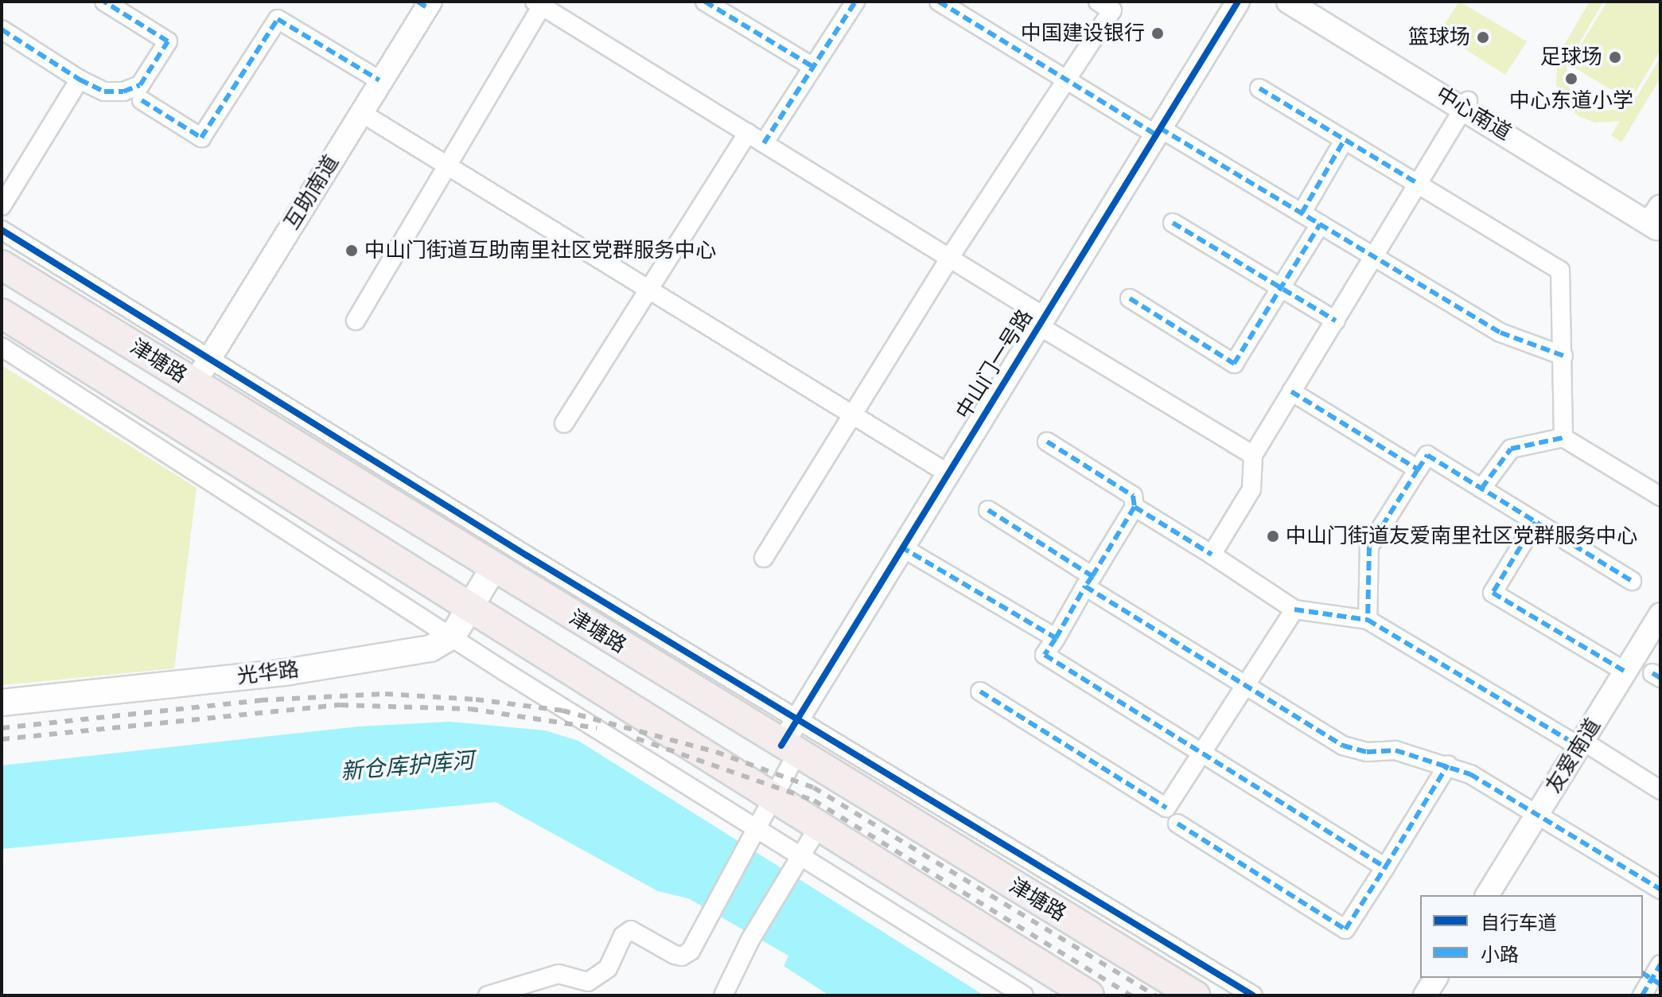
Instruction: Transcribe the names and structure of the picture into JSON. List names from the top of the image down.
{
  "streets": {
    "main road": ["津塘路", "光华路"],
    "street": [
      "中心南道",
      "互助南道",
      "中山门一号路",
      "友爱南道"
    ]
  },
  "crossings": [
    ["互助南道", "津塘路"],
    ["津塘路", "中山门一号路"]
  ],
  "water": ["新仓库护库河"],
  "places": [
    "中国建设银行",
    "篮球场",
    "足球场",
    "中心东道小学",
    "中山门街道互助南里社区党群服务中心",
    "中山门街道友爱南里社区党群服务中心"
  ],
  "legend": ["自行车道", "小路"]
}
